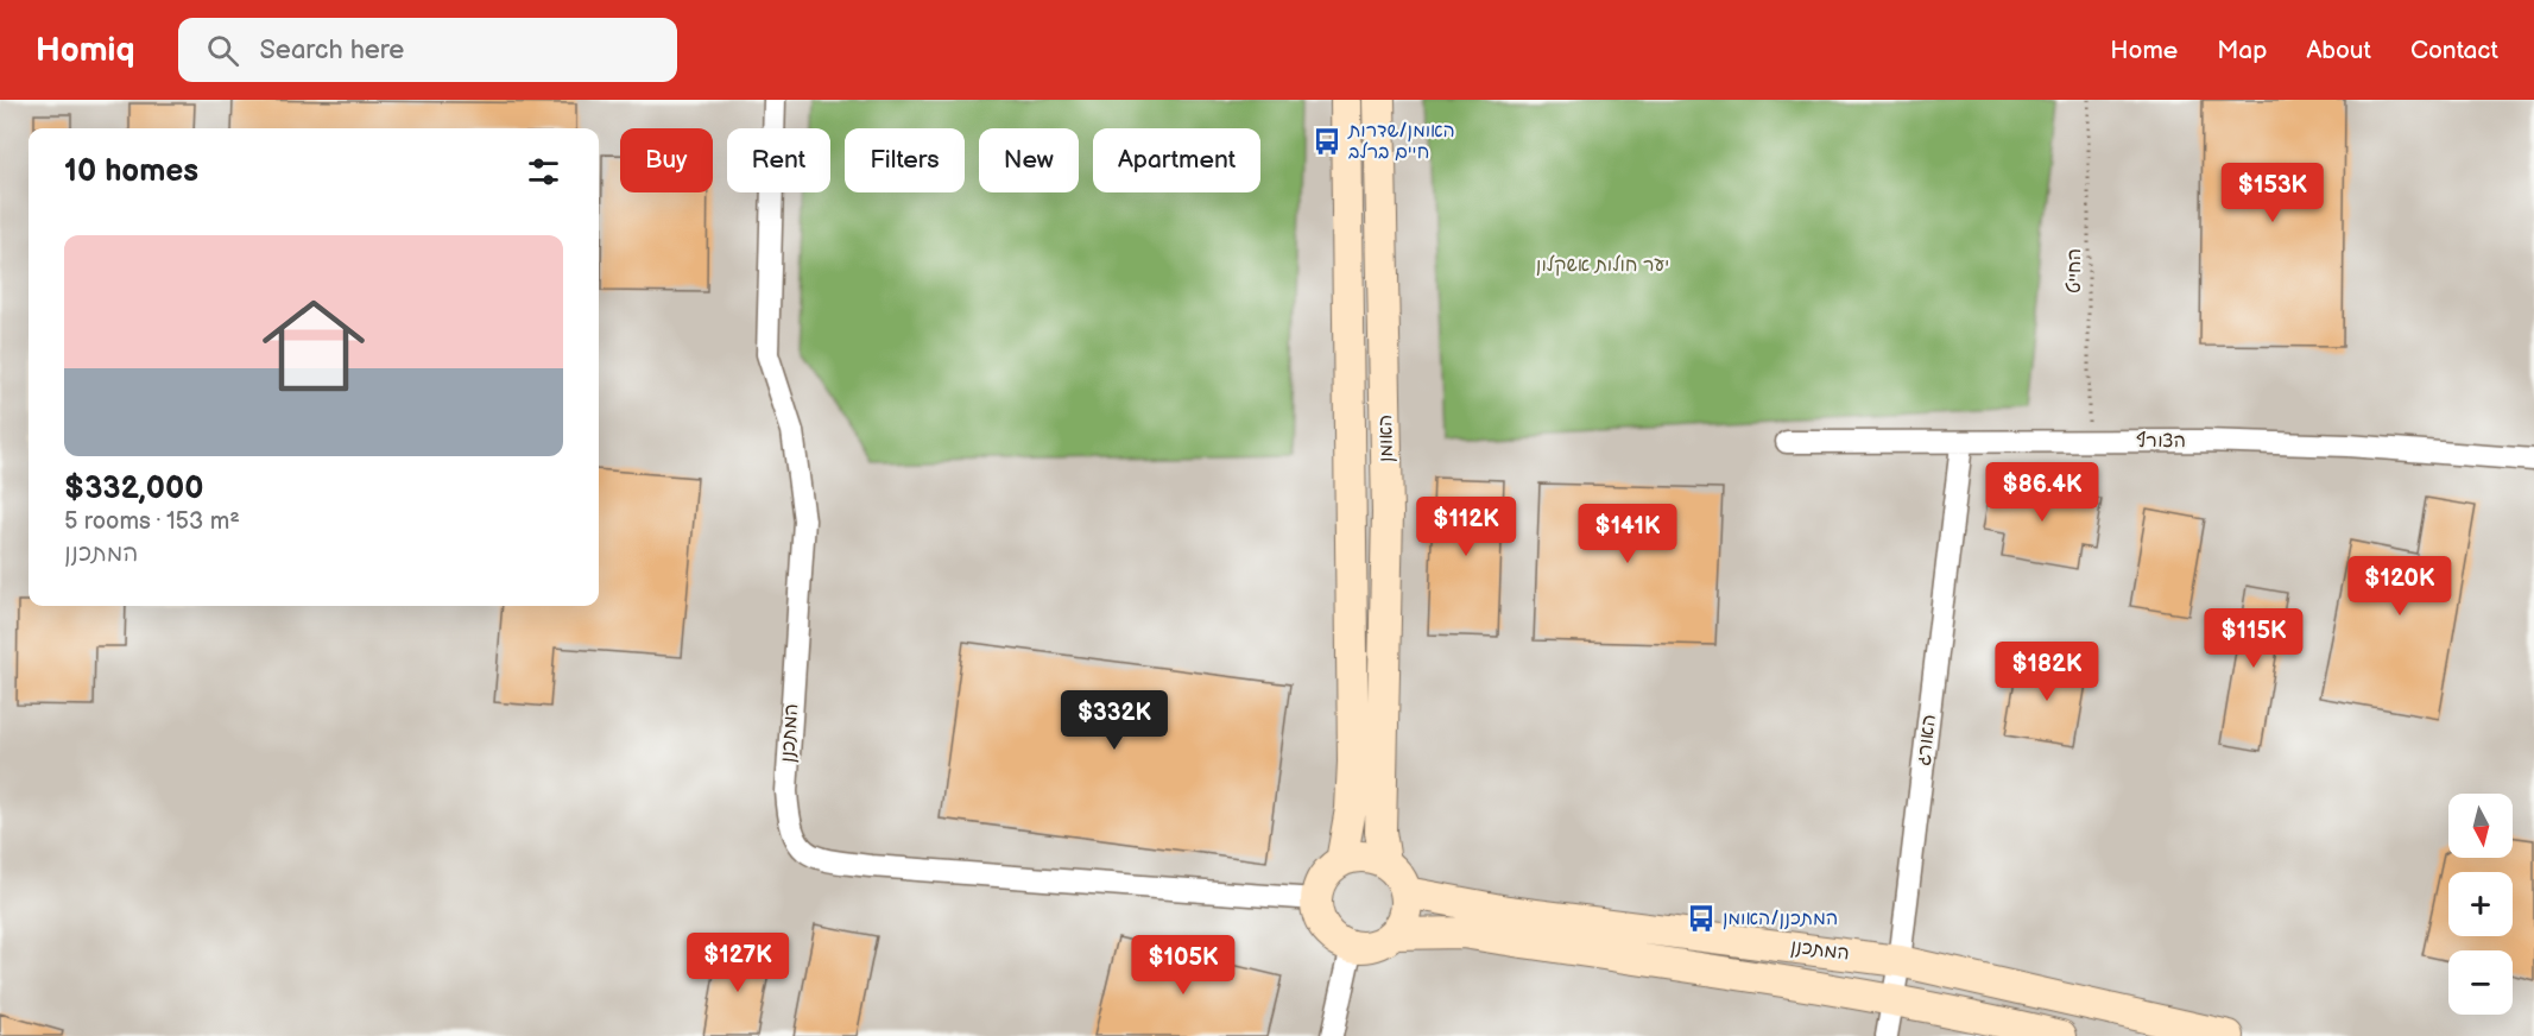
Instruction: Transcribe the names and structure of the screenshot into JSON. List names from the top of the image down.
{
  "streets": {
    "street": [
      "האומן",
      "הצורף",
      "המתכנן",
      "האורג"
    ],
    "path": ["החייט"]
  },
  "crossings": [
    ["החייט", "הצורף"],
    ["האומן", "המתכנן"],
    ["הצורף", "האורג"],
    ["המתכנן", "האורג"]
  ],
  "parks": ["יער חולות אשקלון"],
  "places": {
    "bus stop": ["האומן/שדרות חיים ברלב", "המתכנן/האומן"]
  },
  "north": "bottom",
  "page": {
    "header": "Homiq",
    "search": "Search here",
    "nav": [
      "Home",
      "Map",
      "About",
      "Contact"
    ],
    "chip": [
      "Buy",
      "Rent",
      "Filters",
      "New",
      "Apartment"
    ],
    "heading": "10 homes",
    "price": [
      "$153K",
      "$86.4K",
      "$112K",
      "$141K",
      "$120K",
      "$115K",
      "$182K",
      "$332K",
      "$127K",
      "$105K"
    ],
    "list": [
      {
        "name": "$332,000",
        "note": "5 rooms · 153 m² · המתכנן"
      }
    ],
    "map_buttons": ["+", "−"]
  }
}
